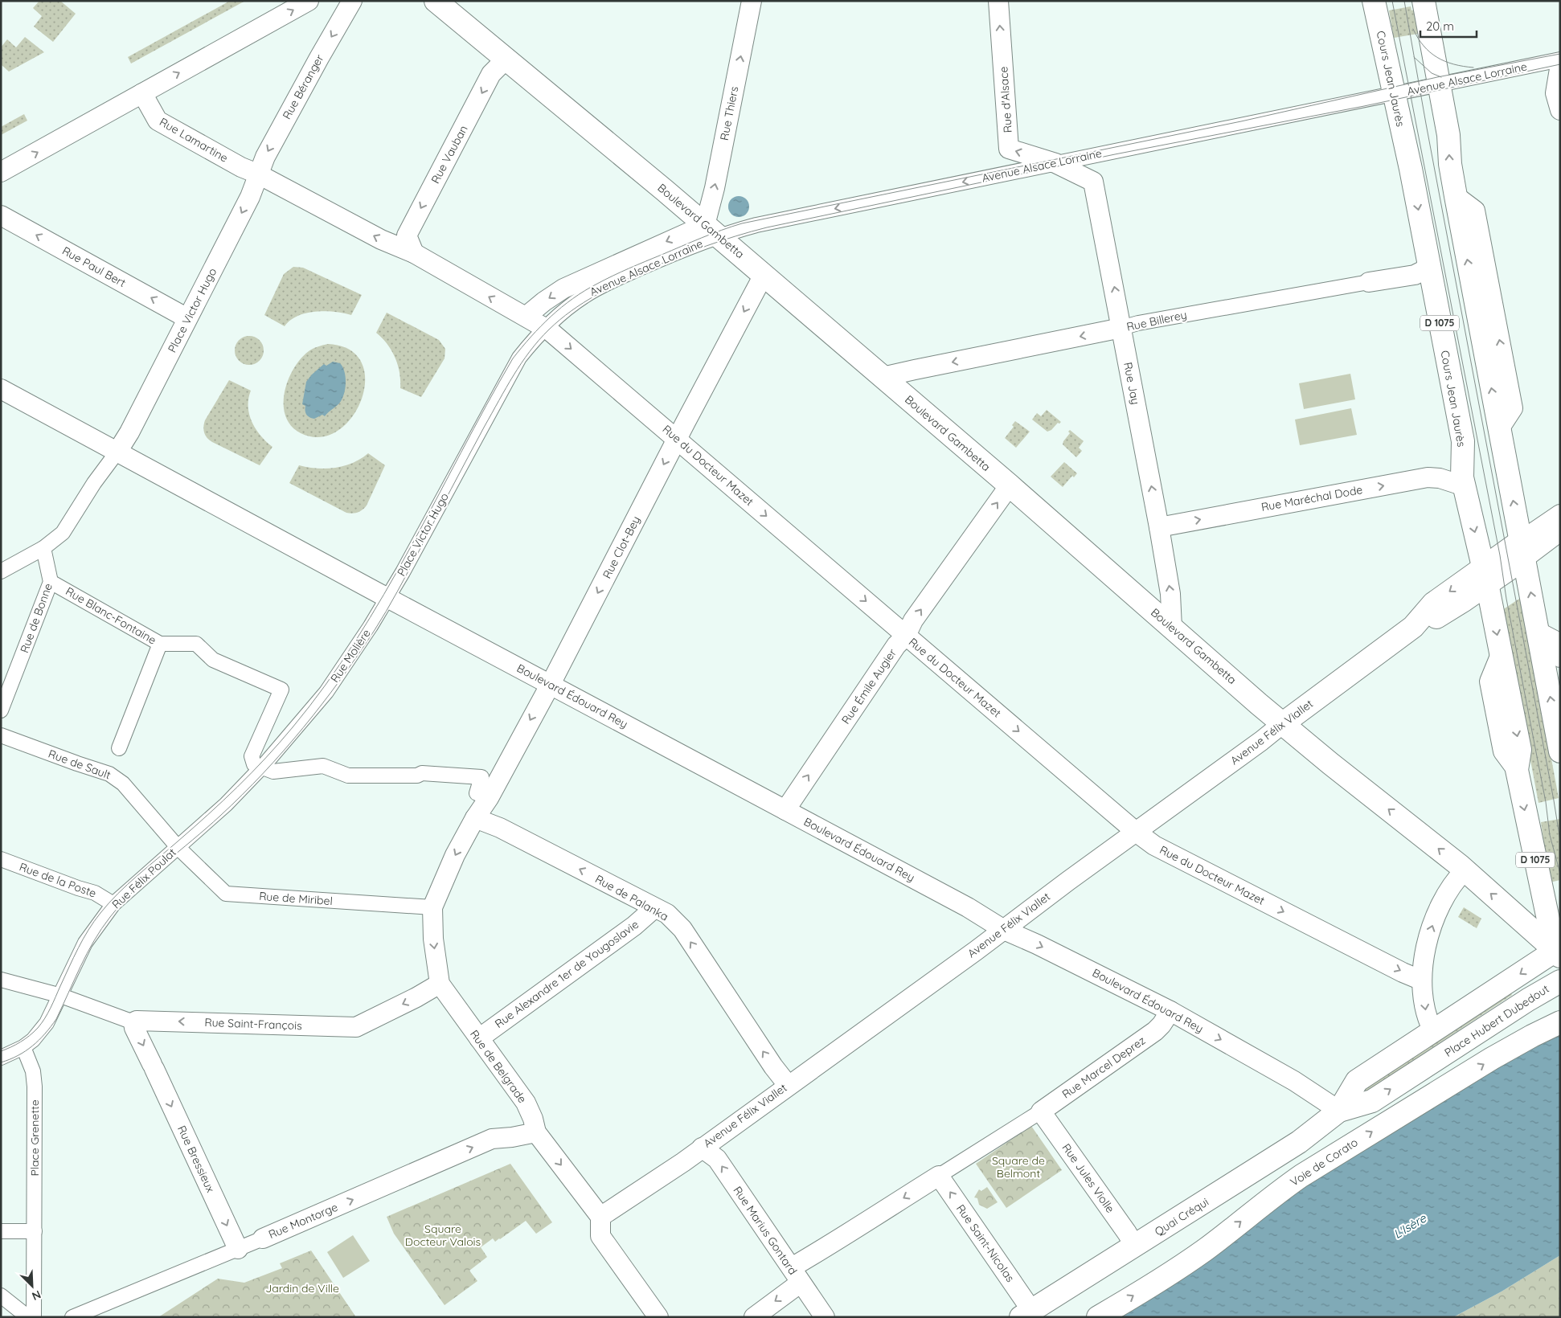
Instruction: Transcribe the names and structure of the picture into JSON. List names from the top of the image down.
{
  "streets": {
    "main road": [
      "Cours Jean Jaurès",
      "Boulevard Gambetta",
      "D 1075",
      "Avenue Félix Viallet",
      "Place Hubert Dubedout",
      "Voie de Corato",
      "Quai Créqui"
    ],
    "street": [
      "Avenue Alsace Lorraine",
      "Rue Béranger",
      "Rue d'Alsace",
      "Rue Thiers",
      "Rue Lamartine",
      "Rue Vauban",
      "Rue Paul Bert",
      "Place Victor Hugo",
      "Rue Billerey",
      "Rue Jay",
      "Rue du Docteur Mazet",
      "Rue Maréchal Dode",
      "Rue Clot-Bey",
      "Rue Blanc-Fontaine",
      "Rue de Bonne",
      "Rue Molière",
      "Rue Émile Augier",
      "Boulevard Édouard Rey",
      "Rue de Sault",
      "Rue Félix Poulat",
      "Rue de la Poste",
      "Rue de Palanka",
      "Rue de Miribel",
      "Rue Alexandre 1er de Yougoslavie",
      "Rue Saint-François",
      "Rue de Belgrade",
      "Rue Marcel Deprez",
      "Place Grenette",
      "Rue Bressieux",
      "Rue Jules Violle",
      "Rue Montorge",
      "Rue Marius Gontard",
      "Rue Saint-Nicolas"
    ]
  },
  "crossings": [
    ["Cours Jean Jaurès", "Avenue Alsace Lorraine"],
    ["Cours Jean Jaurès", "Rue Billerey"],
    ["Cours Jean Jaurès", "Rue Maréchal Dode"],
    ["Cours Jean Jaurès", "Avenue Félix Viallet"],
    ["Avenue Alsace Lorraine", "Rue d'Alsace"],
    ["Avenue Alsace Lorraine", "Rue Thiers"],
    ["Avenue Alsace Lorraine", "Boulevard Gambetta"],
    ["Avenue Alsace Lorraine", "Place Victor Hugo"],
    ["Avenue Alsace Lorraine", "Rue Jay"],
    ["Avenue Alsace Lorraine", "Rue du Docteur Mazet"],
    ["Rue Béranger", "Rue Lamartine"],
    ["Rue Béranger", "Place Victor Hugo"],
    ["Rue d'Alsace", "Rue Jay"],
    ["Rue Thiers", "Boulevard Gambetta"],
    ["Rue Lamartine", "Place Victor Hugo"],
    ["Rue Vauban", "Boulevard Gambetta"],
    ["Boulevard Gambetta", "Rue Billerey"],
    ["Boulevard Gambetta", "Rue Jay"],
    ["Boulevard Gambetta", "Rue Clot-Bey"],
    ["Boulevard Gambetta", "Rue Émile Augier"],
    ["Boulevard Gambetta", "Avenue Félix Viallet"],
    ["Rue Paul Bert", "Place Victor Hugo"],
    ["Place Victor Hugo", "Rue du Docteur Mazet"],
    ["Place Victor Hugo", "Rue Molière"],
    ["Place Victor Hugo", "Boulevard Édouard Rey"],
    ["Rue Billerey", "Rue Jay"],
    ["Rue Jay", "Rue Maréchal Dode"],
    ["Rue du Docteur Mazet", "Rue Clot-Bey"],
    ["Rue du Docteur Mazet", "Rue Émile Augier"],
    ["Rue du Docteur Mazet", "Avenue Félix Viallet"],
    ["Rue Clot-Bey", "Boulevard Édouard Rey"],
    ["Rue Clot-Bey", "Rue de Palanka"],
    ["Rue Clot-Bey", "Rue de Belgrade"],
    ["Rue Blanc-Fontaine", "Rue de Bonne"],
    ["Rue Blanc-Fontaine", "Rue Félix Poulat"],
    ["Rue Molière", "Boulevard Édouard Rey"],
    ["Rue Molière", "Rue Félix Poulat"],
    ["Rue Émile Augier", "Boulevard Édouard Rey"],
    ["Boulevard Édouard Rey", "Avenue Félix Viallet"],
    ["Boulevard Édouard Rey", "Rue Marcel Deprez"],
    ["Boulevard Édouard Rey", "Quai Créqui"],
    ["Avenue Félix Viallet", "Rue de Palanka"],
    ["Avenue Félix Viallet", "Rue de Belgrade"],
    ["Avenue Félix Viallet", "Rue Marius Gontard"],
    ["Rue de Sault", "Rue Félix Poulat"],
    ["Rue de Sault", "Rue de Miribel"],
    ["Rue Félix Poulat", "Rue de la Poste"],
    ["Rue Félix Poulat", "Rue de Miribel"],
    ["Rue Félix Poulat", "Rue Saint-François"],
    ["Rue Félix Poulat", "Place Grenette"],
    ["Rue de Palanka", "Rue Alexandre 1er de Yougoslavie"],
    ["Rue de Palanka", "Rue de Belgrade"],
    ["Rue de Miribel", "Rue de Belgrade"],
    ["Rue Alexandre 1er de Yougoslavie", "Rue de Belgrade"],
    ["Place Hubert Dubedout", "Quai Créqui"],
    ["Rue Saint-François", "Rue de Belgrade"],
    ["Rue Saint-François", "Rue Bressieux"],
    ["Rue de Belgrade", "Rue Montorge"],
    ["Rue Marcel Deprez", "Rue Jules Violle"],
    ["Rue Bressieux", "Rue Montorge"],
    ["Rue Jules Violle", "Quai Créqui"],
    ["Quai Créqui", "Rue Saint-Nicolas"]
  ],
  "one_way": [
    "Rue Béranger",
    "Rue d'Alsace",
    "Rue Thiers",
    "Rue Vauban",
    "Rue Billerey",
    "Rue Jay",
    "Rue du Docteur Mazet",
    "Rue Maréchal Dode",
    "Rue Clot-Bey",
    "Rue Émile Augier",
    "Boulevard Édouard Rey",
    "Rue de Palanka",
    "Rue Saint-François",
    "Rue de Belgrade",
    "Rue Bressieux",
    "Voie de Corato",
    "Rue Montorge",
    "Rue Saint-Nicolas"
  ],
  "water": ["L'Isère"],
  "parks": ["Square de Belmont", "Square Docteur Valois", "Jardin de Ville"],
  "scale_bar": "20 m",
  "north": "bottom right"
}
